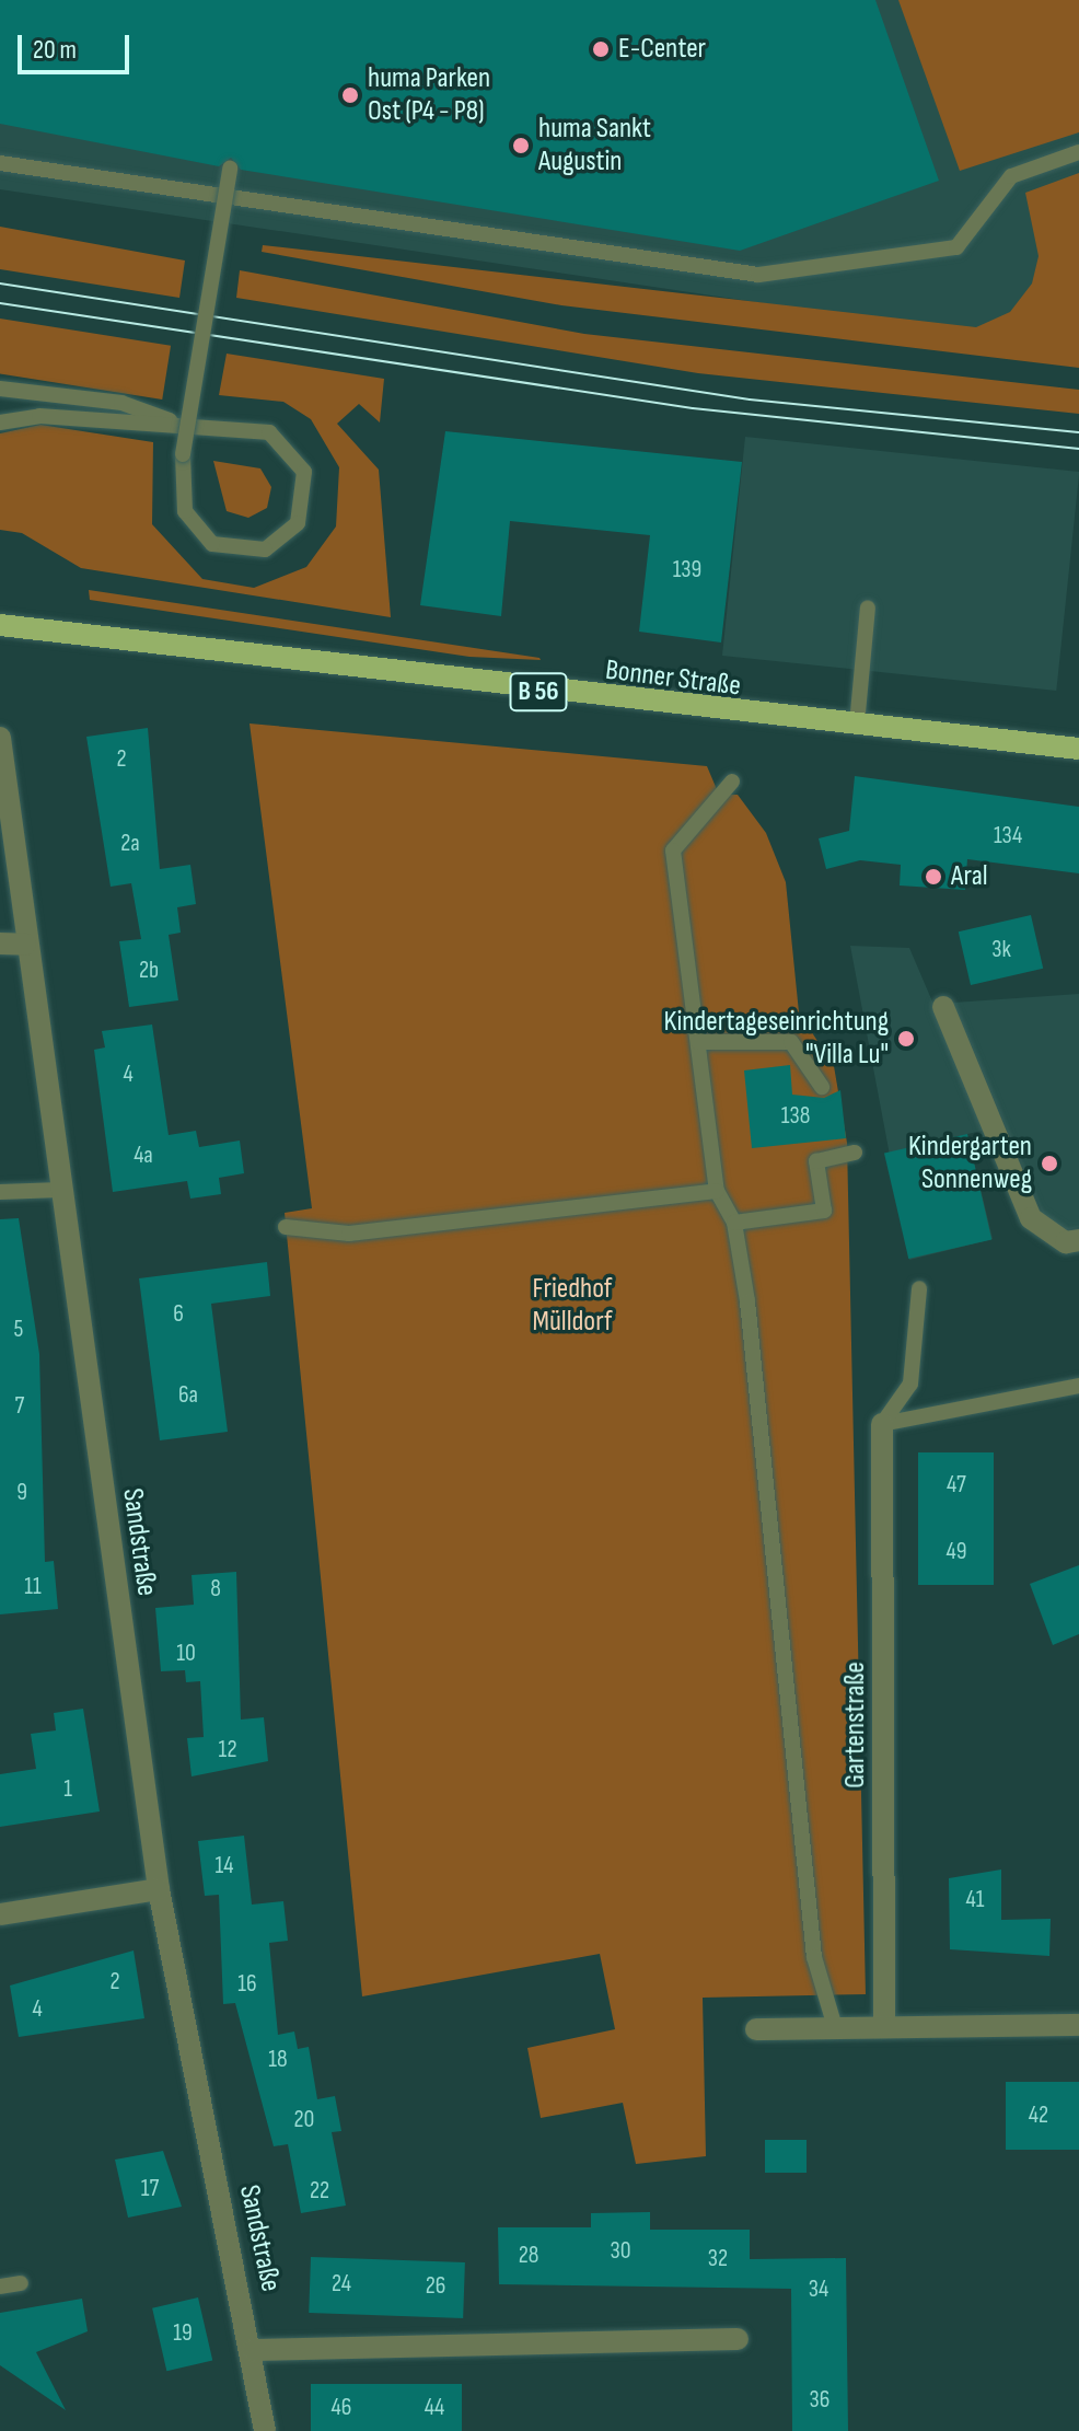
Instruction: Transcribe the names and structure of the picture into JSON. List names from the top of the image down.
{
  "streets": {
    "main road": ["Bonner Straße", "B 56"],
    "street": ["Sandstraße", "Gartenstraße"]
  },
  "parks": ["Friedhof Mülldorf"],
  "places": [
    "E-Center",
    "huma Parken Ost (P4 - P8)",
    "huma Sankt Augustin",
    "Aral",
    "Kindertageseinrichtung \"Villa Lu\"",
    "Kindergarten Sonnenweg"
  ],
  "house_numbers": [
    "139",
    "2",
    "134",
    "2a",
    "3k",
    "2b",
    "4",
    "138",
    "4a",
    "6",
    "5",
    "6a",
    "7",
    "47",
    "9",
    "49",
    "11",
    "8",
    "10",
    "12",
    "1",
    "14",
    "41",
    "2",
    "16",
    "4",
    "18",
    "42",
    "20",
    "17",
    "22",
    "30",
    "28",
    "32",
    "24",
    "26",
    "34",
    "19",
    "36",
    "46",
    "44"
  ],
  "scale_bar": "20 m"
}
